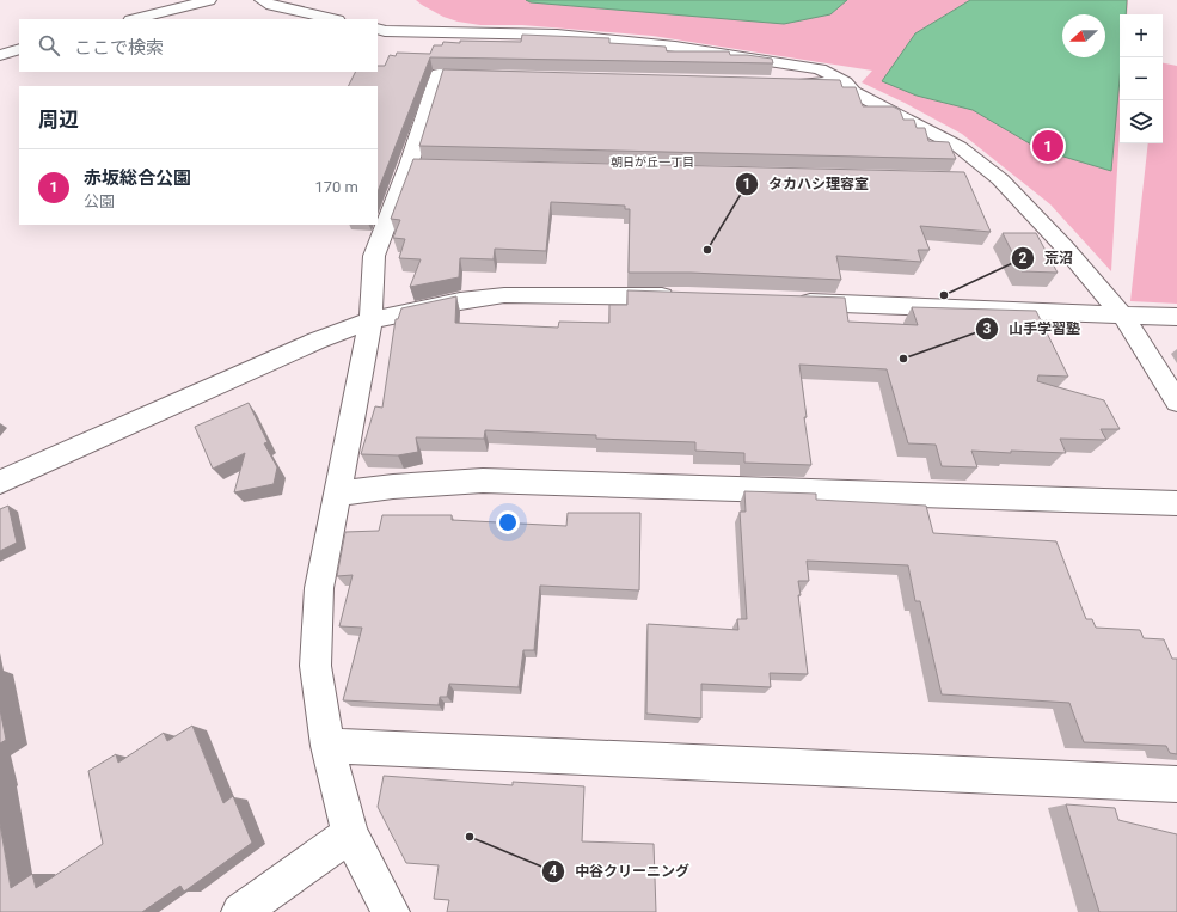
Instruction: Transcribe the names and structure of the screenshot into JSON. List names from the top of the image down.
{
  "districts": ["朝日が丘一丁目"],
  "places": [
    "タカハシ理容室",
    "荒沼",
    "山手学習塾",
    "中谷クリーニング"
  ],
  "north": "left",
  "page": {
    "map_buttons": ["+", "−"],
    "search": "ここで検索",
    "heading": "周辺",
    "pins": "1",
    "list": [
      {
        "mark": "1",
        "name": "赤坂総合公園",
        "note": "公園",
        "value": "170 m"
      }
    ]
  }
}
